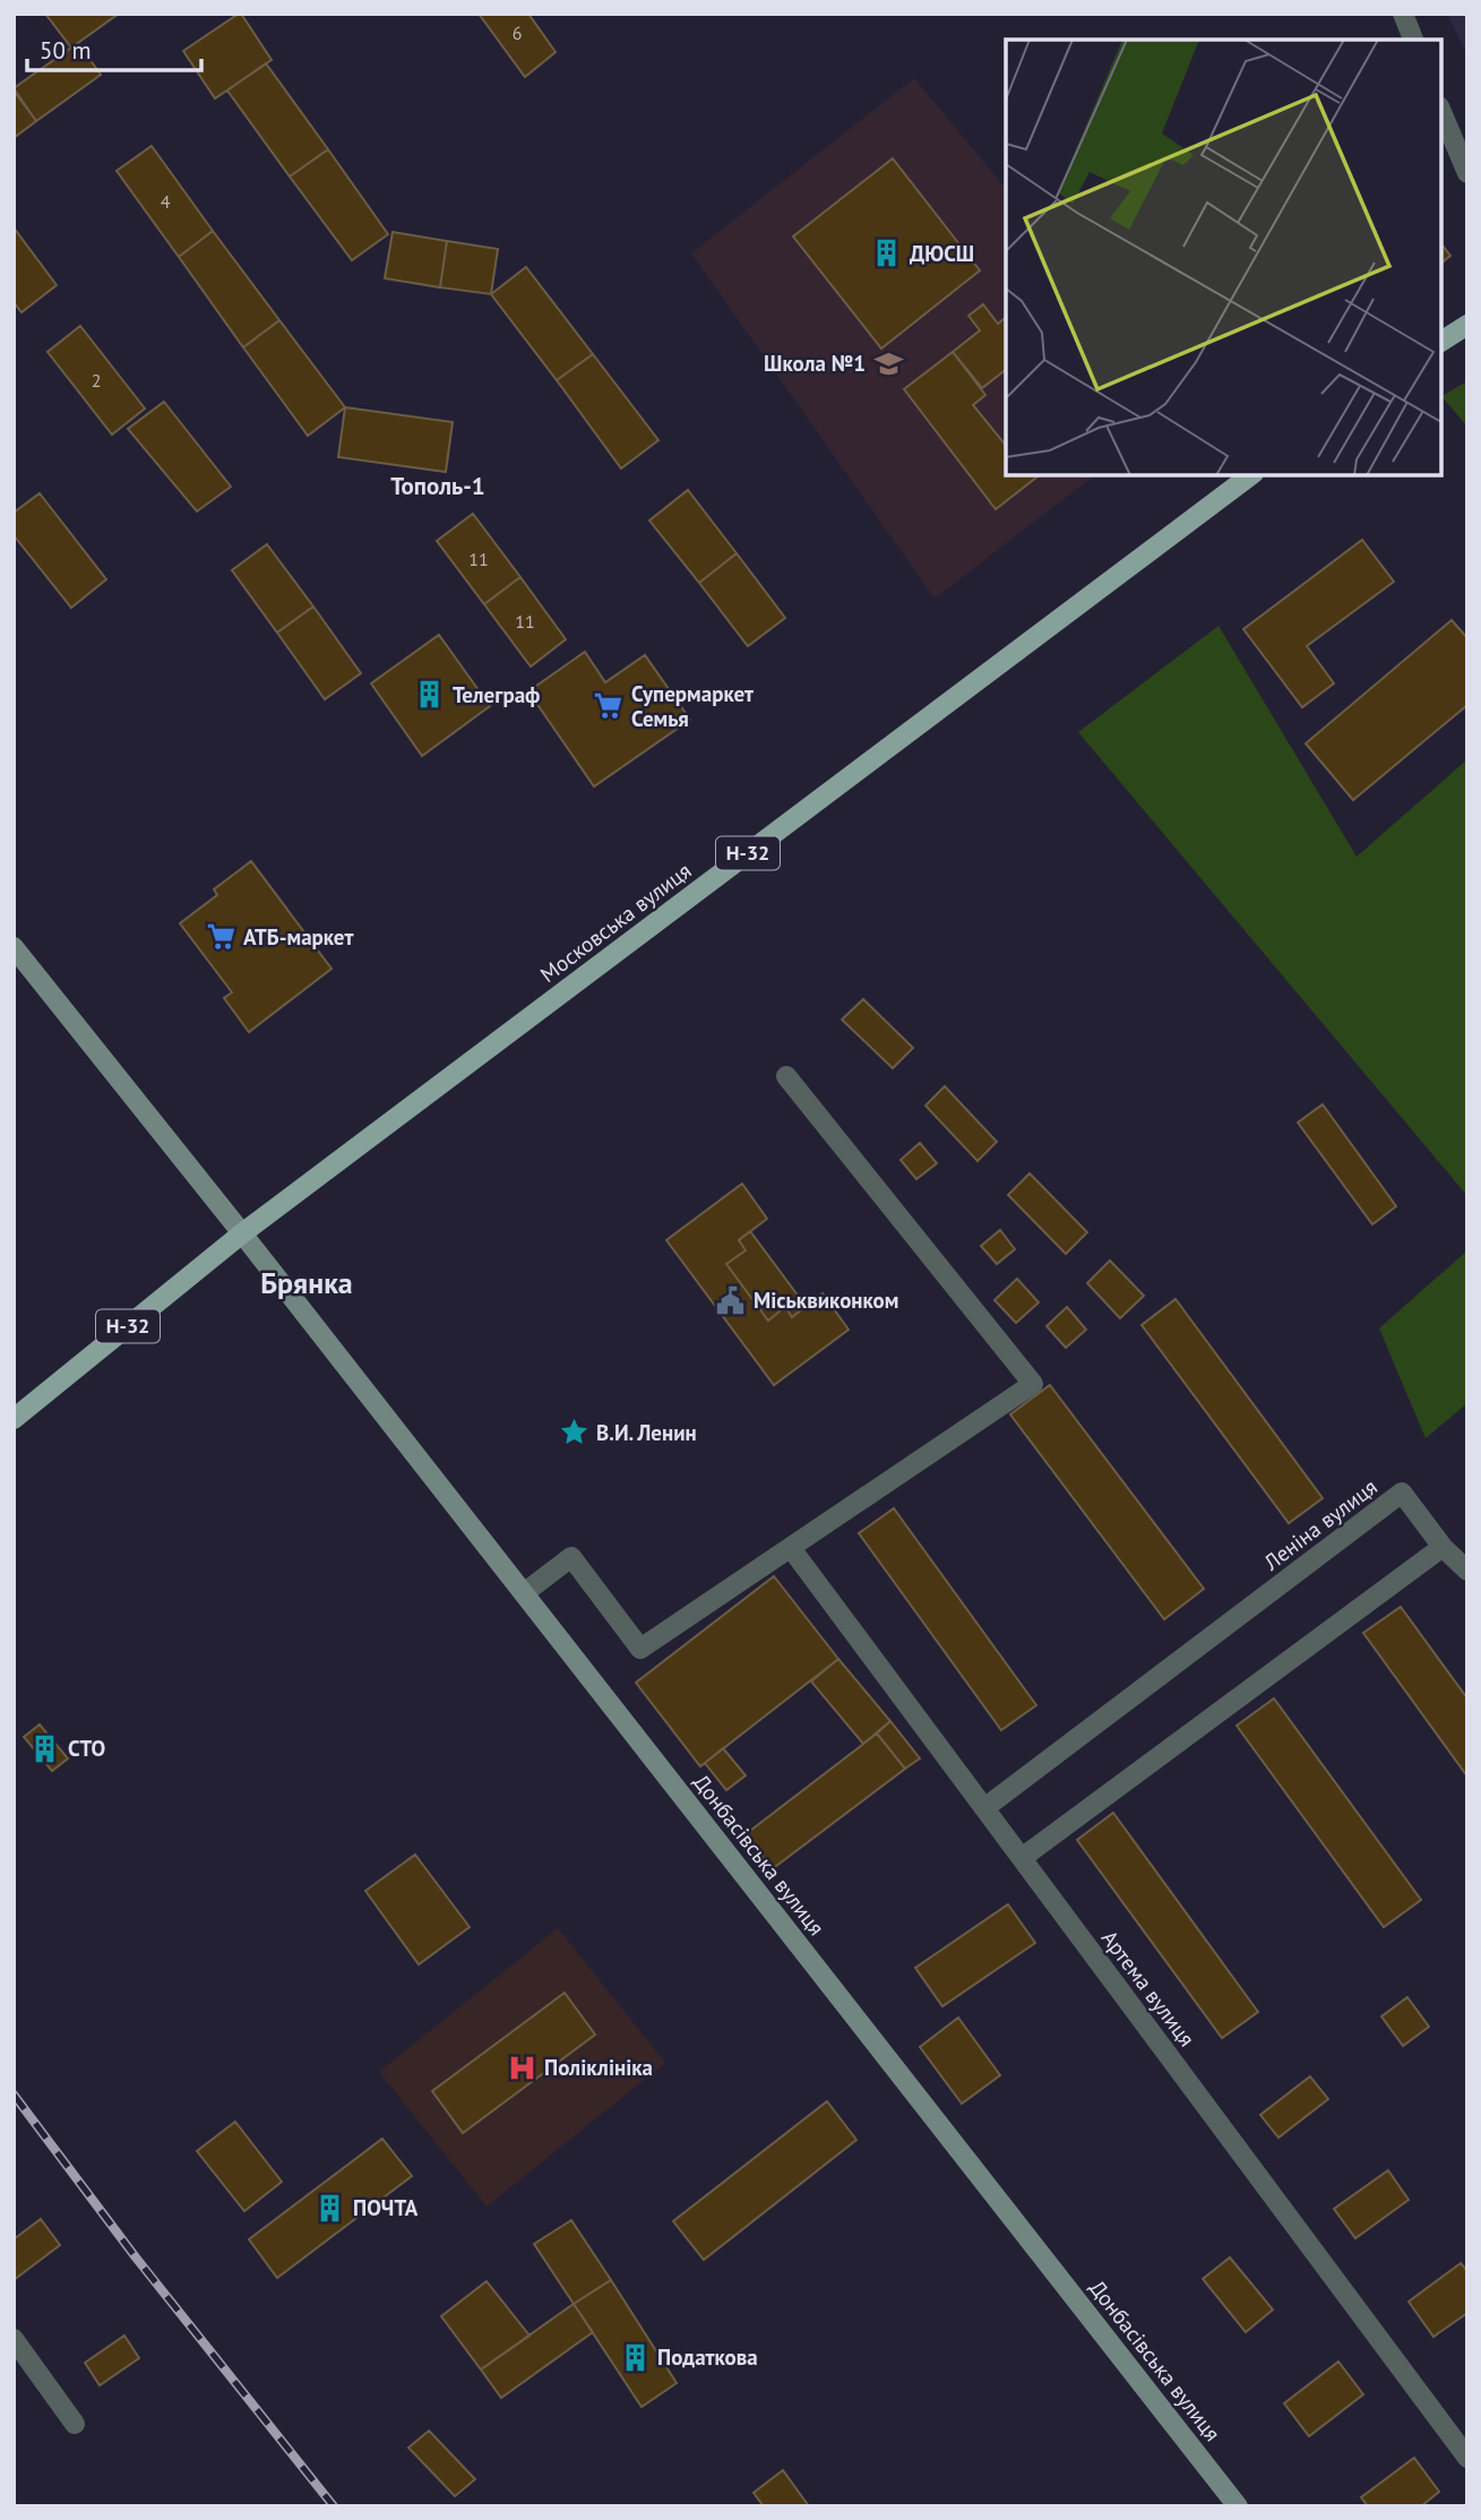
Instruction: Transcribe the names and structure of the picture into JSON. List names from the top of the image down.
{
  "streets": {
    "main road": ["Н-32", "Московська вулиця"],
    "street": ["Леніна вулиця", "Донбасівська вулиця", "Артема вулиця"]
  },
  "crossings": [
    ["Московська вулиця", "Донбасівська вулиця"],
    ["Леніна вулиця", "Артема вулиця"]
  ],
  "districts": ["Тополь-1", "Брянка"],
  "places": {
    "building": [
      "ДЮСШ",
      "Телеграф",
      "СТО",
      "ПОЧТА",
      "Податкова"
    ],
    "school or university": ["Школа №1"],
    "supermarket": ["Супермаркет Семья", "АТБ-маркет"],
    "public building": ["Міськвиконком"],
    "place": ["В.И. Ленин"],
    "hospital": ["Поліклініка"]
  },
  "house_numbers": [
    "6",
    "4",
    "2",
    "11",
    "11"
  ],
  "scale_bar": "50 m"
}
